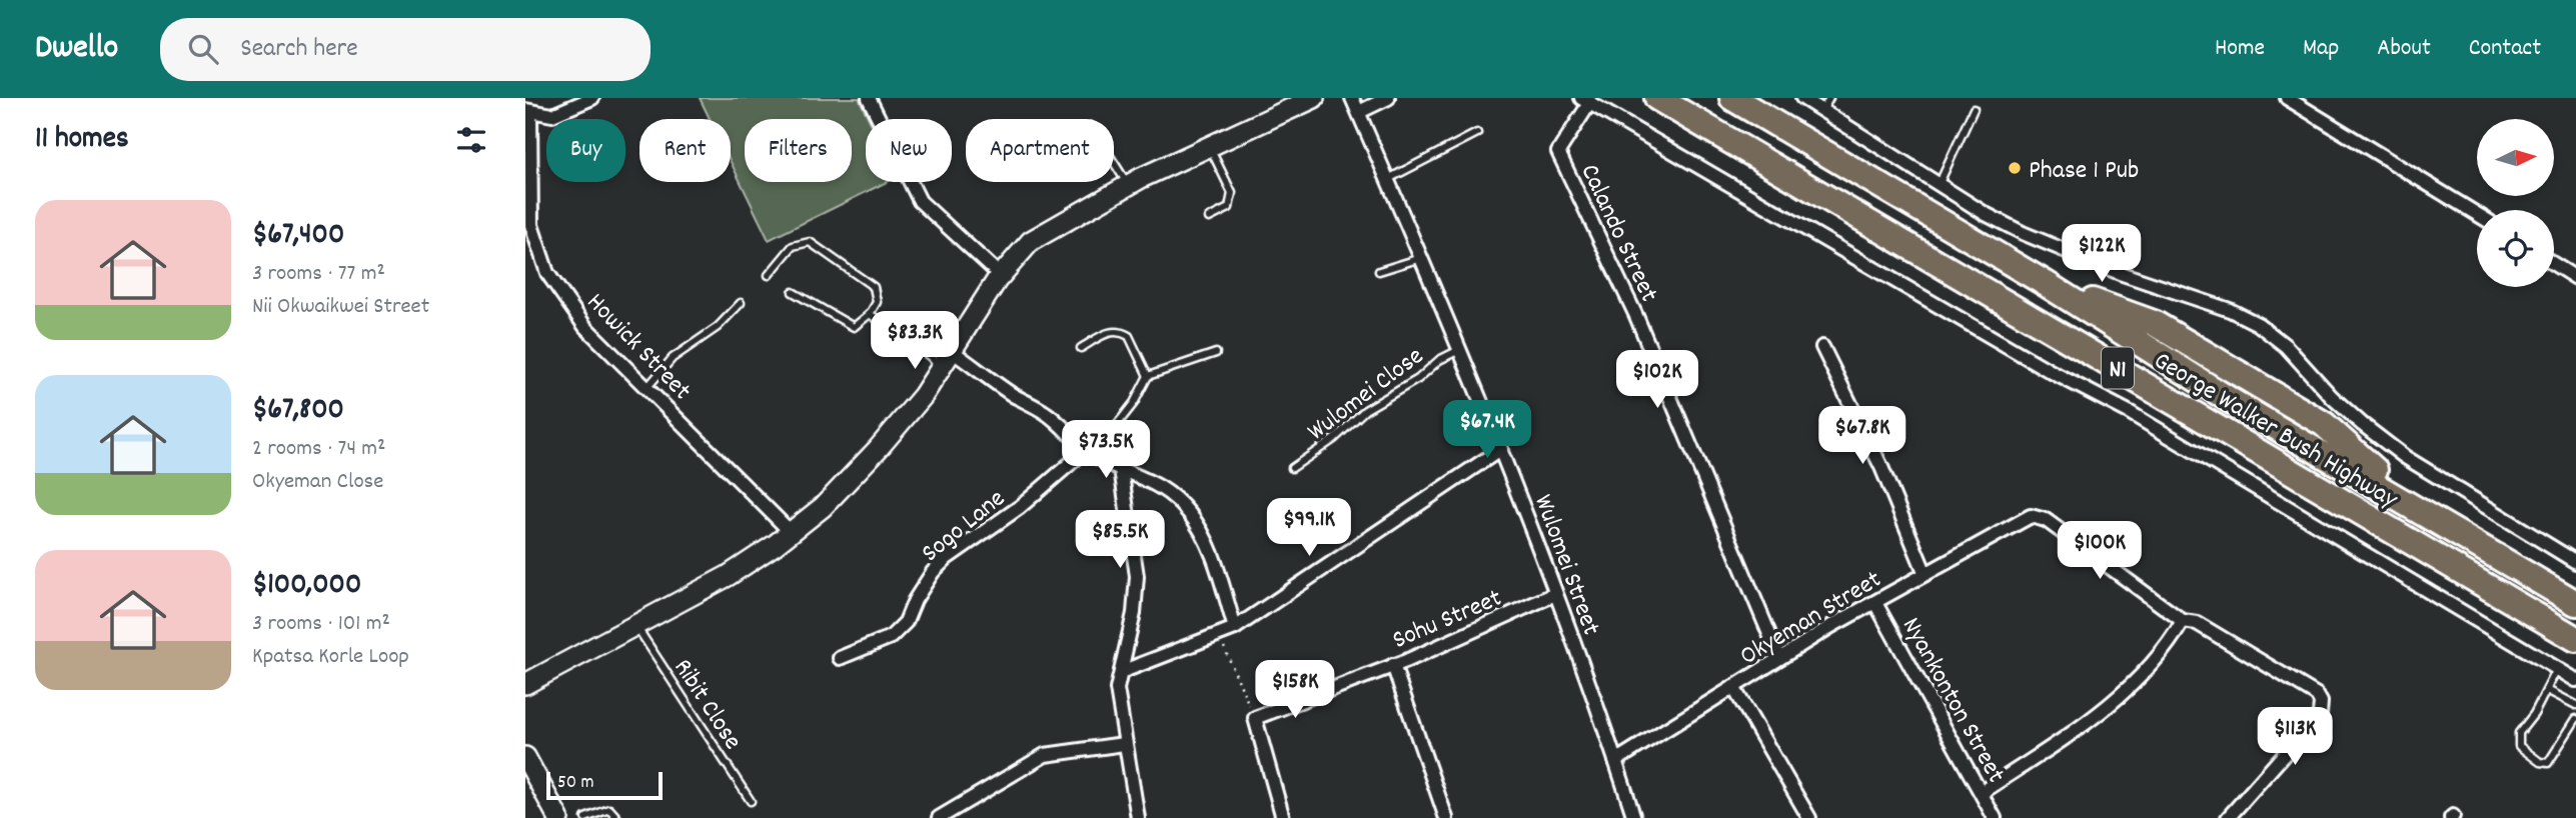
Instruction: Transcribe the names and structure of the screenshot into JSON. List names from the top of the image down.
{
  "streets": {
    "highway": ["N1", "George Walker Bush Highway"],
    "street": [
      "Calando Street",
      "Howick Street",
      "Sogo Lane",
      "Wulomei Street",
      "Okyeman Street",
      "Sohu Street",
      "Nyankonton Street"
    ],
    "lane": ["Wulomei Close", "Ribit Close"]
  },
  "crossings": [
    ["Calando Street", "Okyeman Street"],
    ["Wulomei Close", "Wulomei Street"],
    ["Wulomei Street", "Okyeman Street"],
    ["Wulomei Street", "Sohu Street"],
    ["Okyeman Street", "Nyankonton Street"]
  ],
  "places": ["Phase 1 Pub"],
  "scale_bar": "50 m",
  "north": "right",
  "page": {
    "header": "Dwello",
    "search": "Search here",
    "nav": [
      "Home",
      "Map",
      "About",
      "Contact"
    ],
    "heading": "11 homes",
    "chip": [
      "Buy",
      "Rent",
      "Filters",
      "New",
      "Apartment"
    ],
    "list": [
      {
        "name": "$67,400",
        "note": "3 rooms · 77 m² · Nii Okwaikwei Street"
      },
      {
        "name": "$67,800",
        "note": "2 rooms · 74 m² · Okyeman Close"
      },
      {
        "name": "$100,000",
        "note": "3 rooms · 101 m² · Kpatsa Korle Loop"
      }
    ],
    "price": [
      "$122K",
      "$83.3K",
      "$102K",
      "$67.4K",
      "$67.8K",
      "$73.5K",
      "$99.1K",
      "$85.5K",
      "$100K",
      "$158K",
      "$113K"
    ],
    "scale": "50 m"
  }
}
